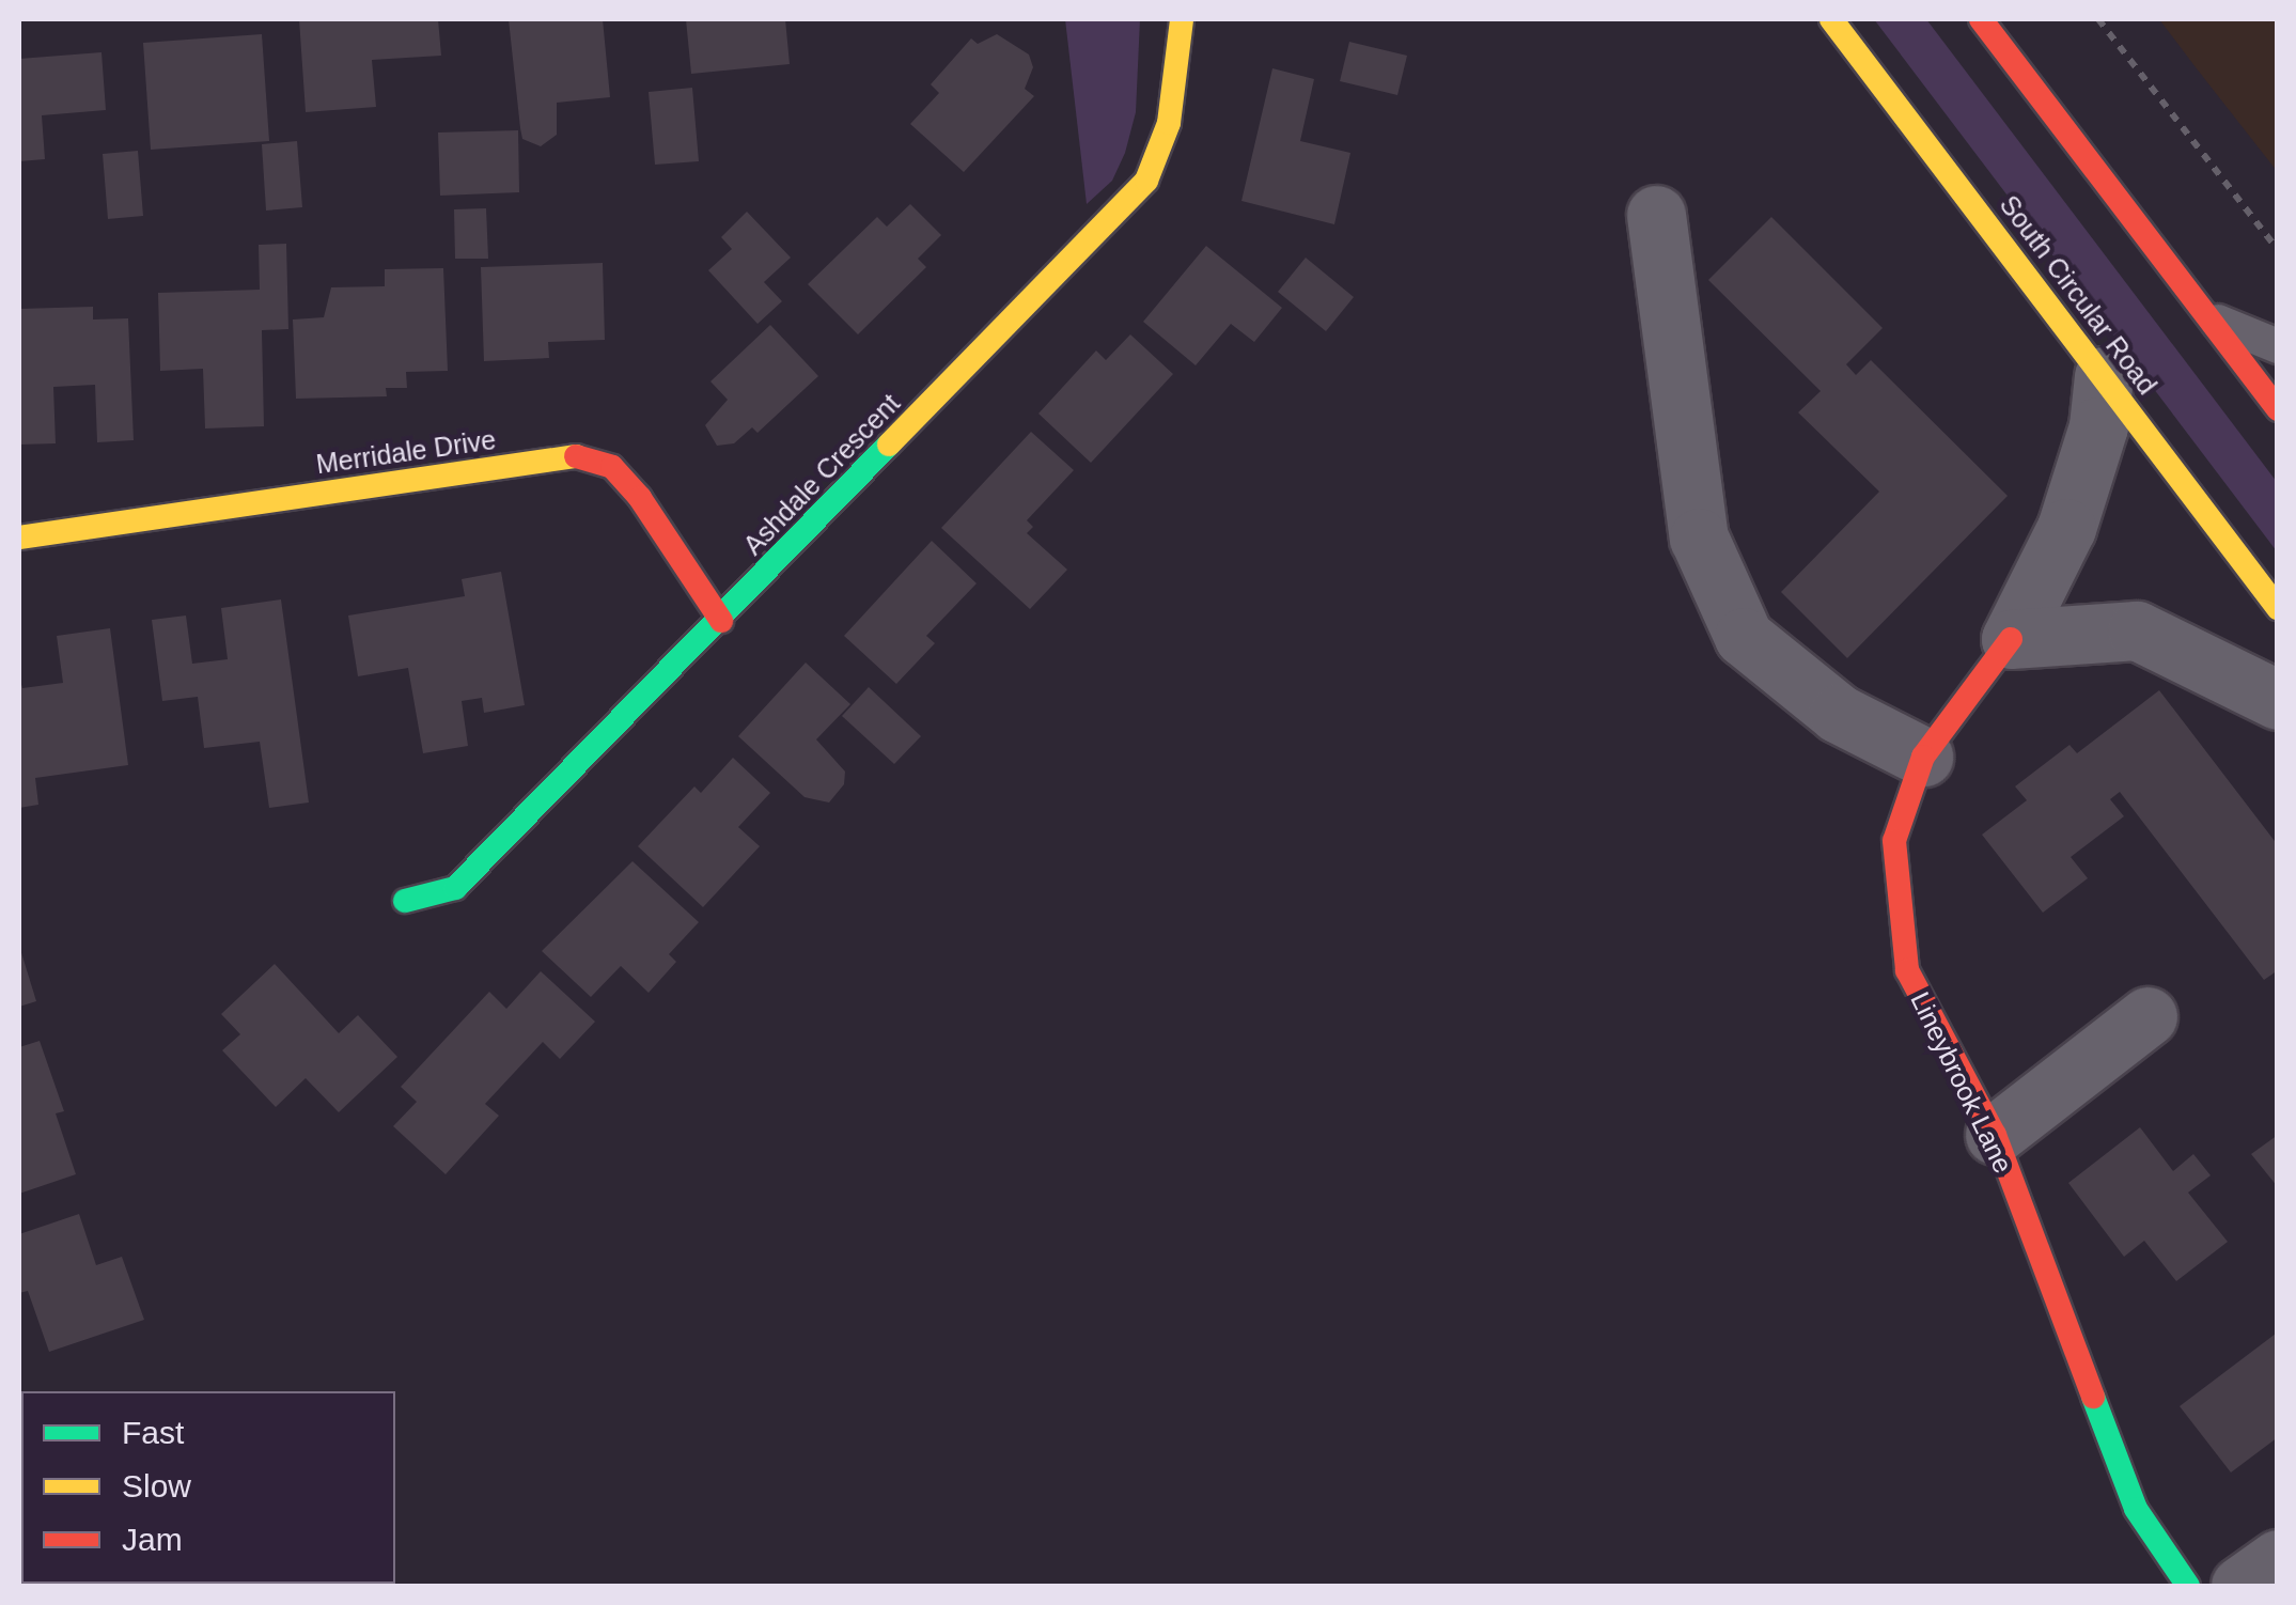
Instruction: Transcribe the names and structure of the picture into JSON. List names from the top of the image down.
{
  "streets": {
    "main road": [
      "South Circular Road",
      "Merridale Drive",
      "Ashdale Crescent",
      "Lineybrook Lane"
    ]
  },
  "crossings": [
    ["South Circular Road", "Lineybrook Lane"],
    ["Merridale Drive", "Ashdale Crescent"]
  ],
  "legend": ["Fast", "Slow", "Jam"]
}
